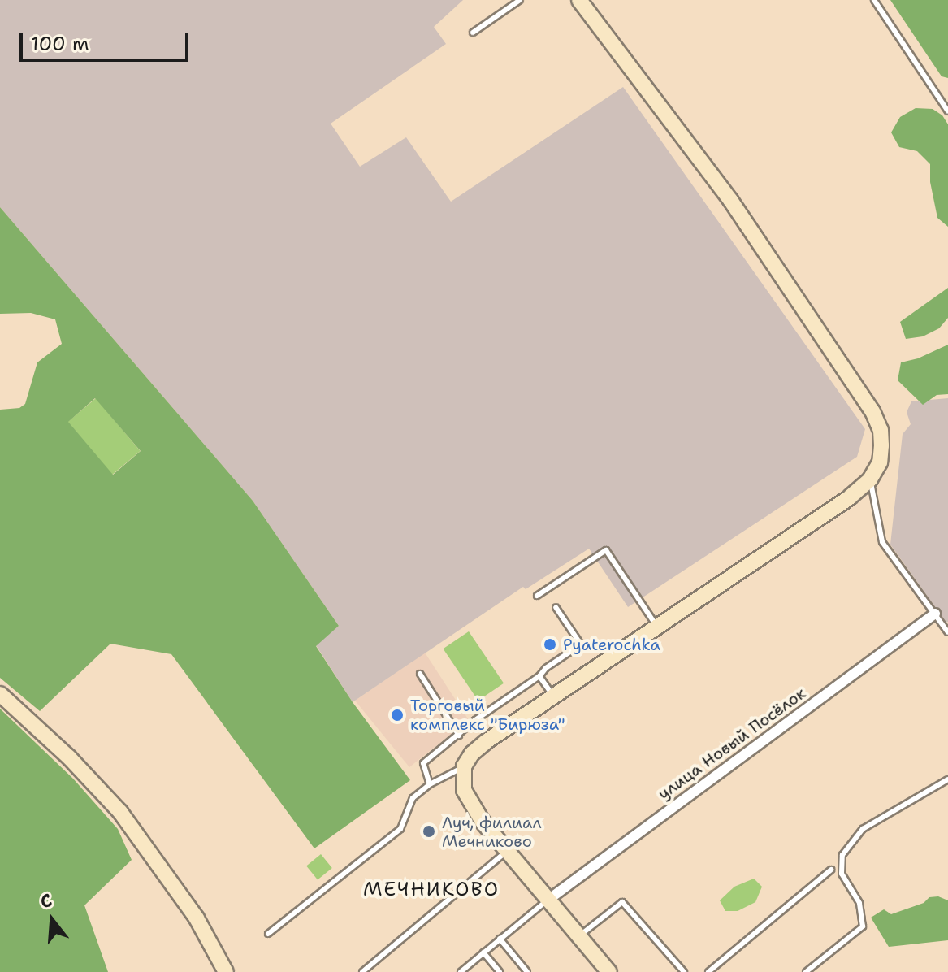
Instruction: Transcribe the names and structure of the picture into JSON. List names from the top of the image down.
{
  "streets": {
    "street": ["улица Новый Посёлок"]
  },
  "districts": ["МЕЧНИКОВО"],
  "places": ["Pyaterochka", "Торговый комплекс \"Бирюза\"", "Луч, филиал Мечниково"],
  "scale_bar": "100 m",
  "north": "top"
}
